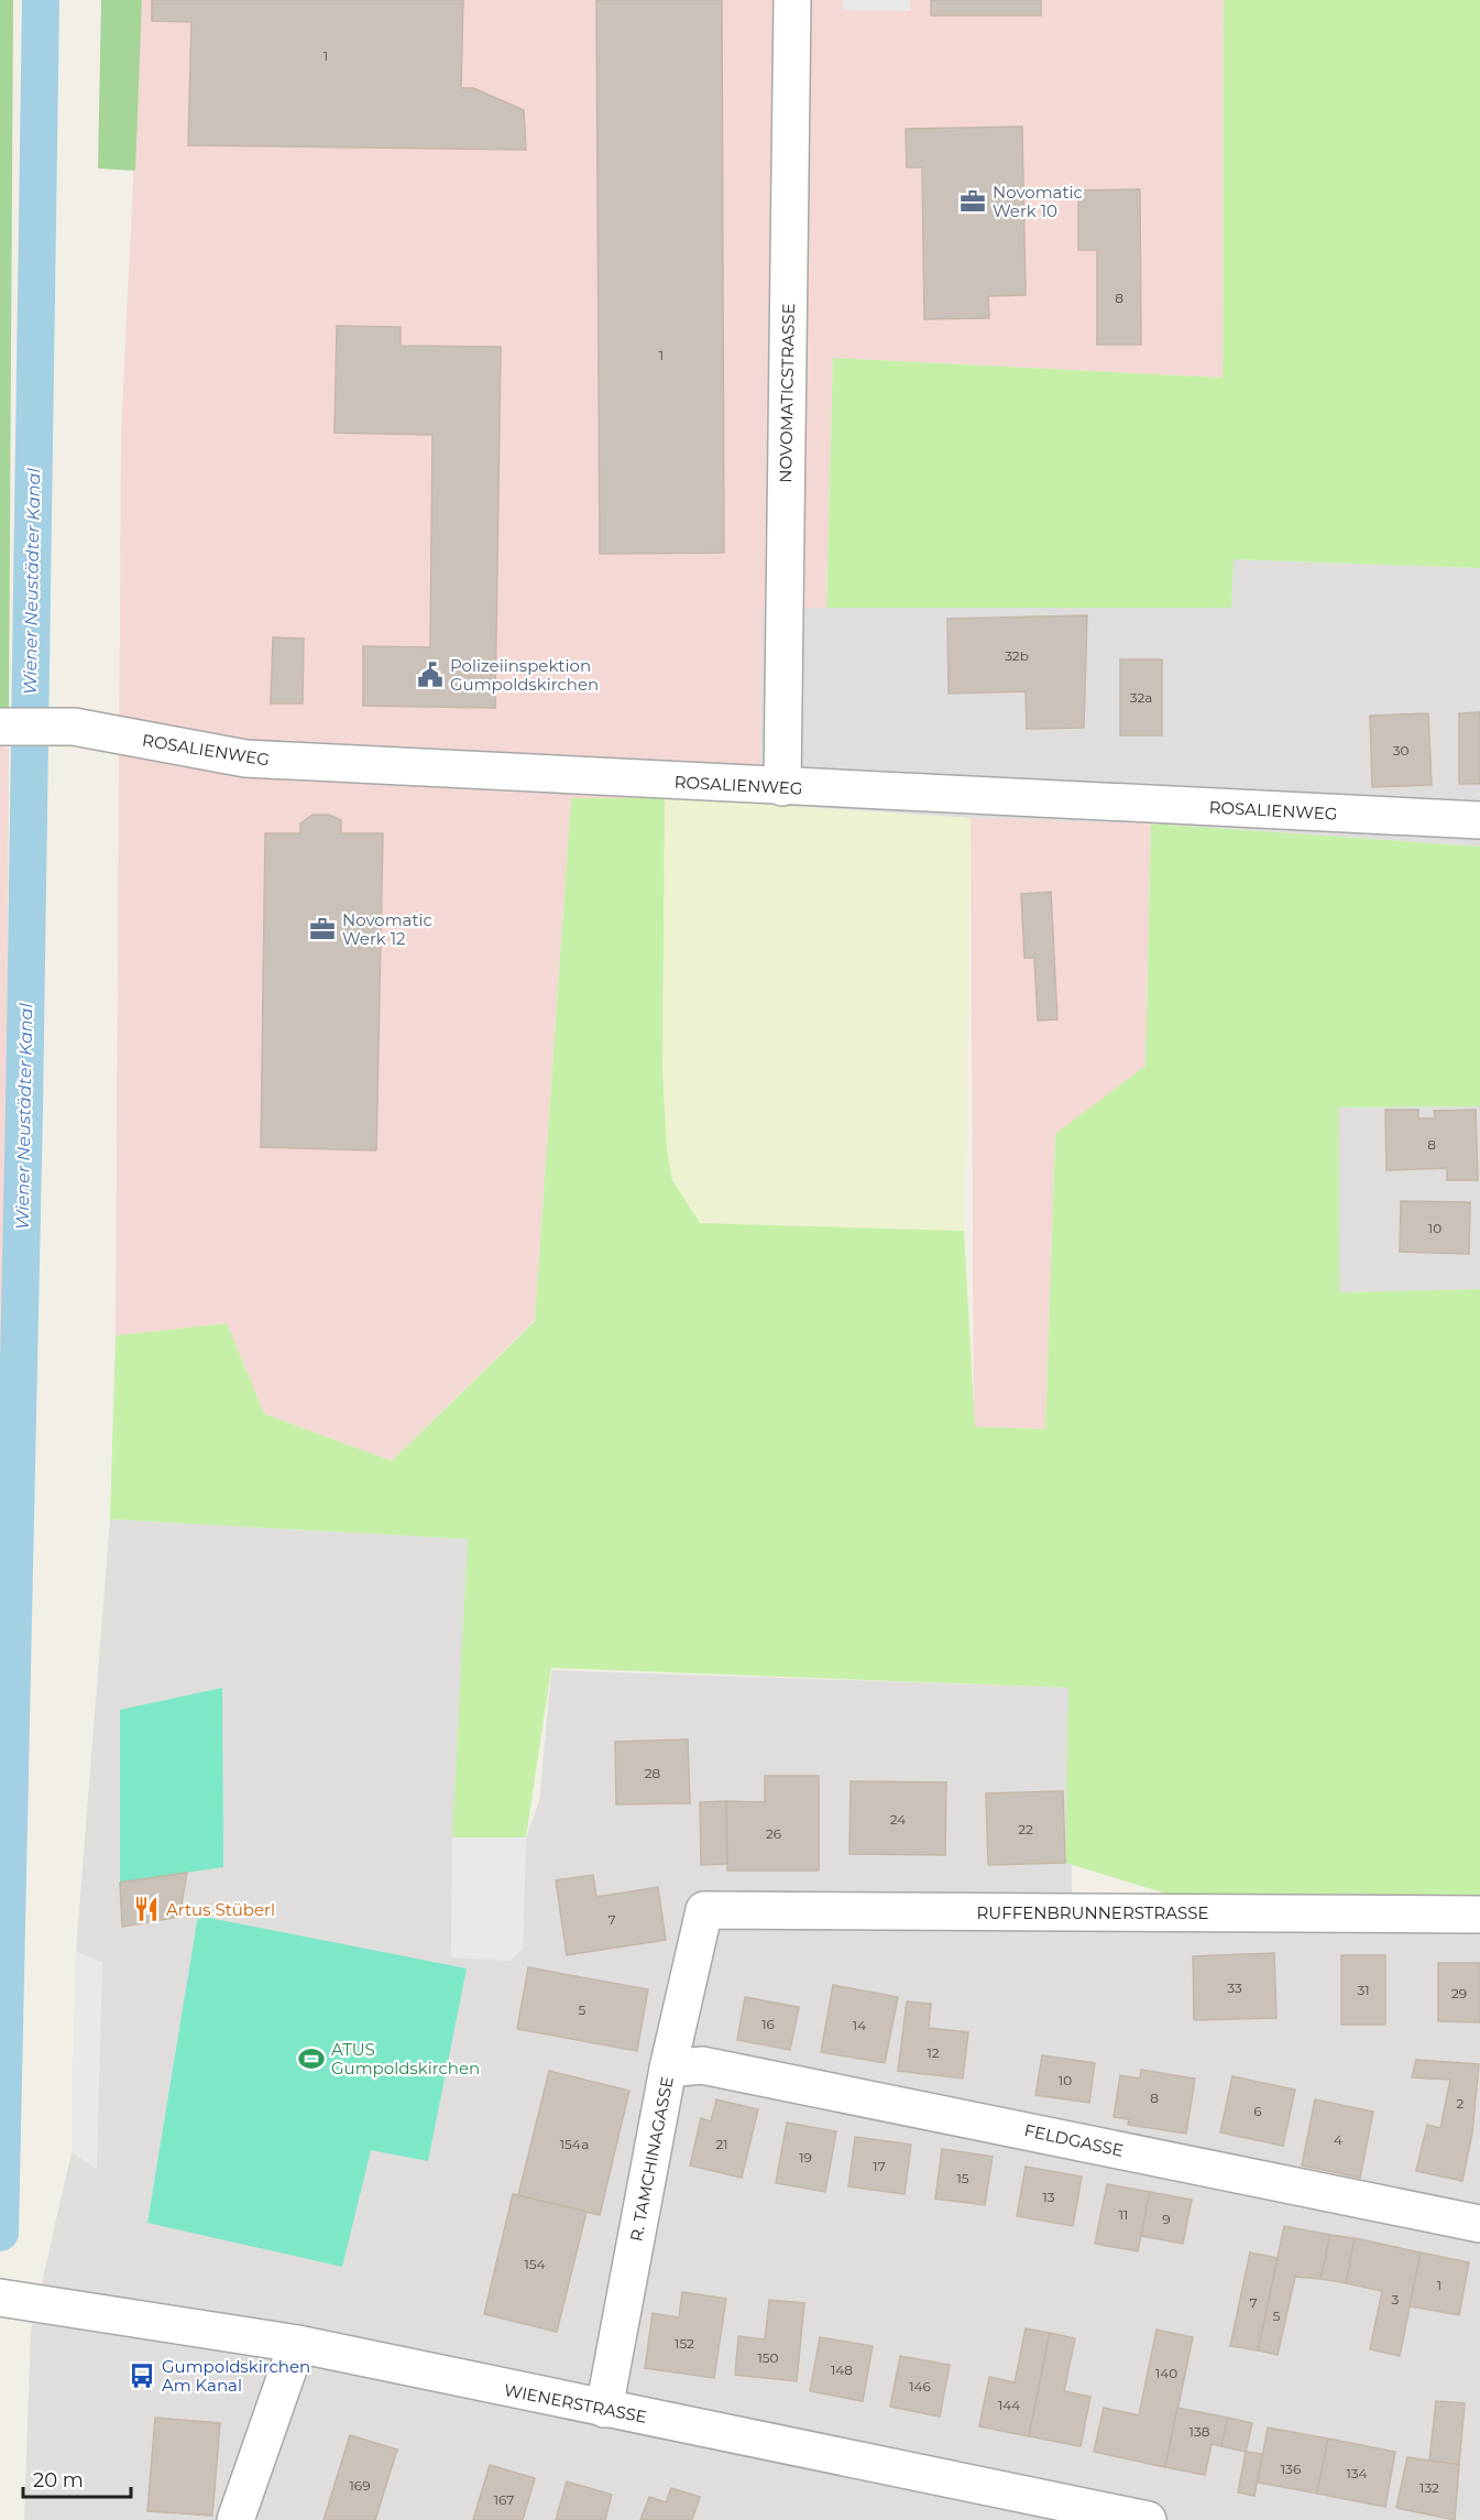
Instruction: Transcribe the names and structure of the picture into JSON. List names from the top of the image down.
{
  "streets": {
    "street": [
      "NOVOMATICSTRASSE",
      "ROSALIENWEG",
      "RUFFENBRUNNERSTRASSE",
      "FELDGASSE",
      "R. TAMCHINAGASSE",
      "WIENERSTRASSE"
    ]
  },
  "crossings": [
    ["NOVOMATICSTRASSE", "ROSALIENWEG"],
    ["RUFFENBRUNNERSTRASSE", "R. TAMCHINAGASSE"],
    ["FELDGASSE", "R. TAMCHINAGASSE"],
    ["R. TAMCHINAGASSE", "WIENERSTRASSE"]
  ],
  "water": ["Wiener Neustädter Kanal"],
  "places": {
    "office": ["Novomatic Werk 10", "Novomatic Werk 12"],
    "public building": ["Polizeiinspektion Gumpoldskirchen"],
    "restaurant": ["Artus Stüberl"],
    "sports": ["ATUS Gumpoldskirchen"],
    "bus stop": ["Gumpoldskirchen Am Kanal"]
  },
  "house_numbers": [
    "1",
    "8",
    "1",
    "32b",
    "32a",
    "30",
    "8",
    "10",
    "28",
    "24",
    "22",
    "26",
    "7",
    "33",
    "31",
    "29",
    "5",
    "16",
    "14",
    "12",
    "10",
    "8",
    "2",
    "6",
    "4",
    "154a",
    "21",
    "19",
    "17",
    "15",
    "13",
    "11",
    "9",
    "154",
    "1",
    "3",
    "7",
    "5",
    "152",
    "150",
    "148",
    "140",
    "146",
    "144",
    "138",
    "136",
    "134",
    "169",
    "132",
    "167"
  ],
  "scale_bar": "20 m"
}
